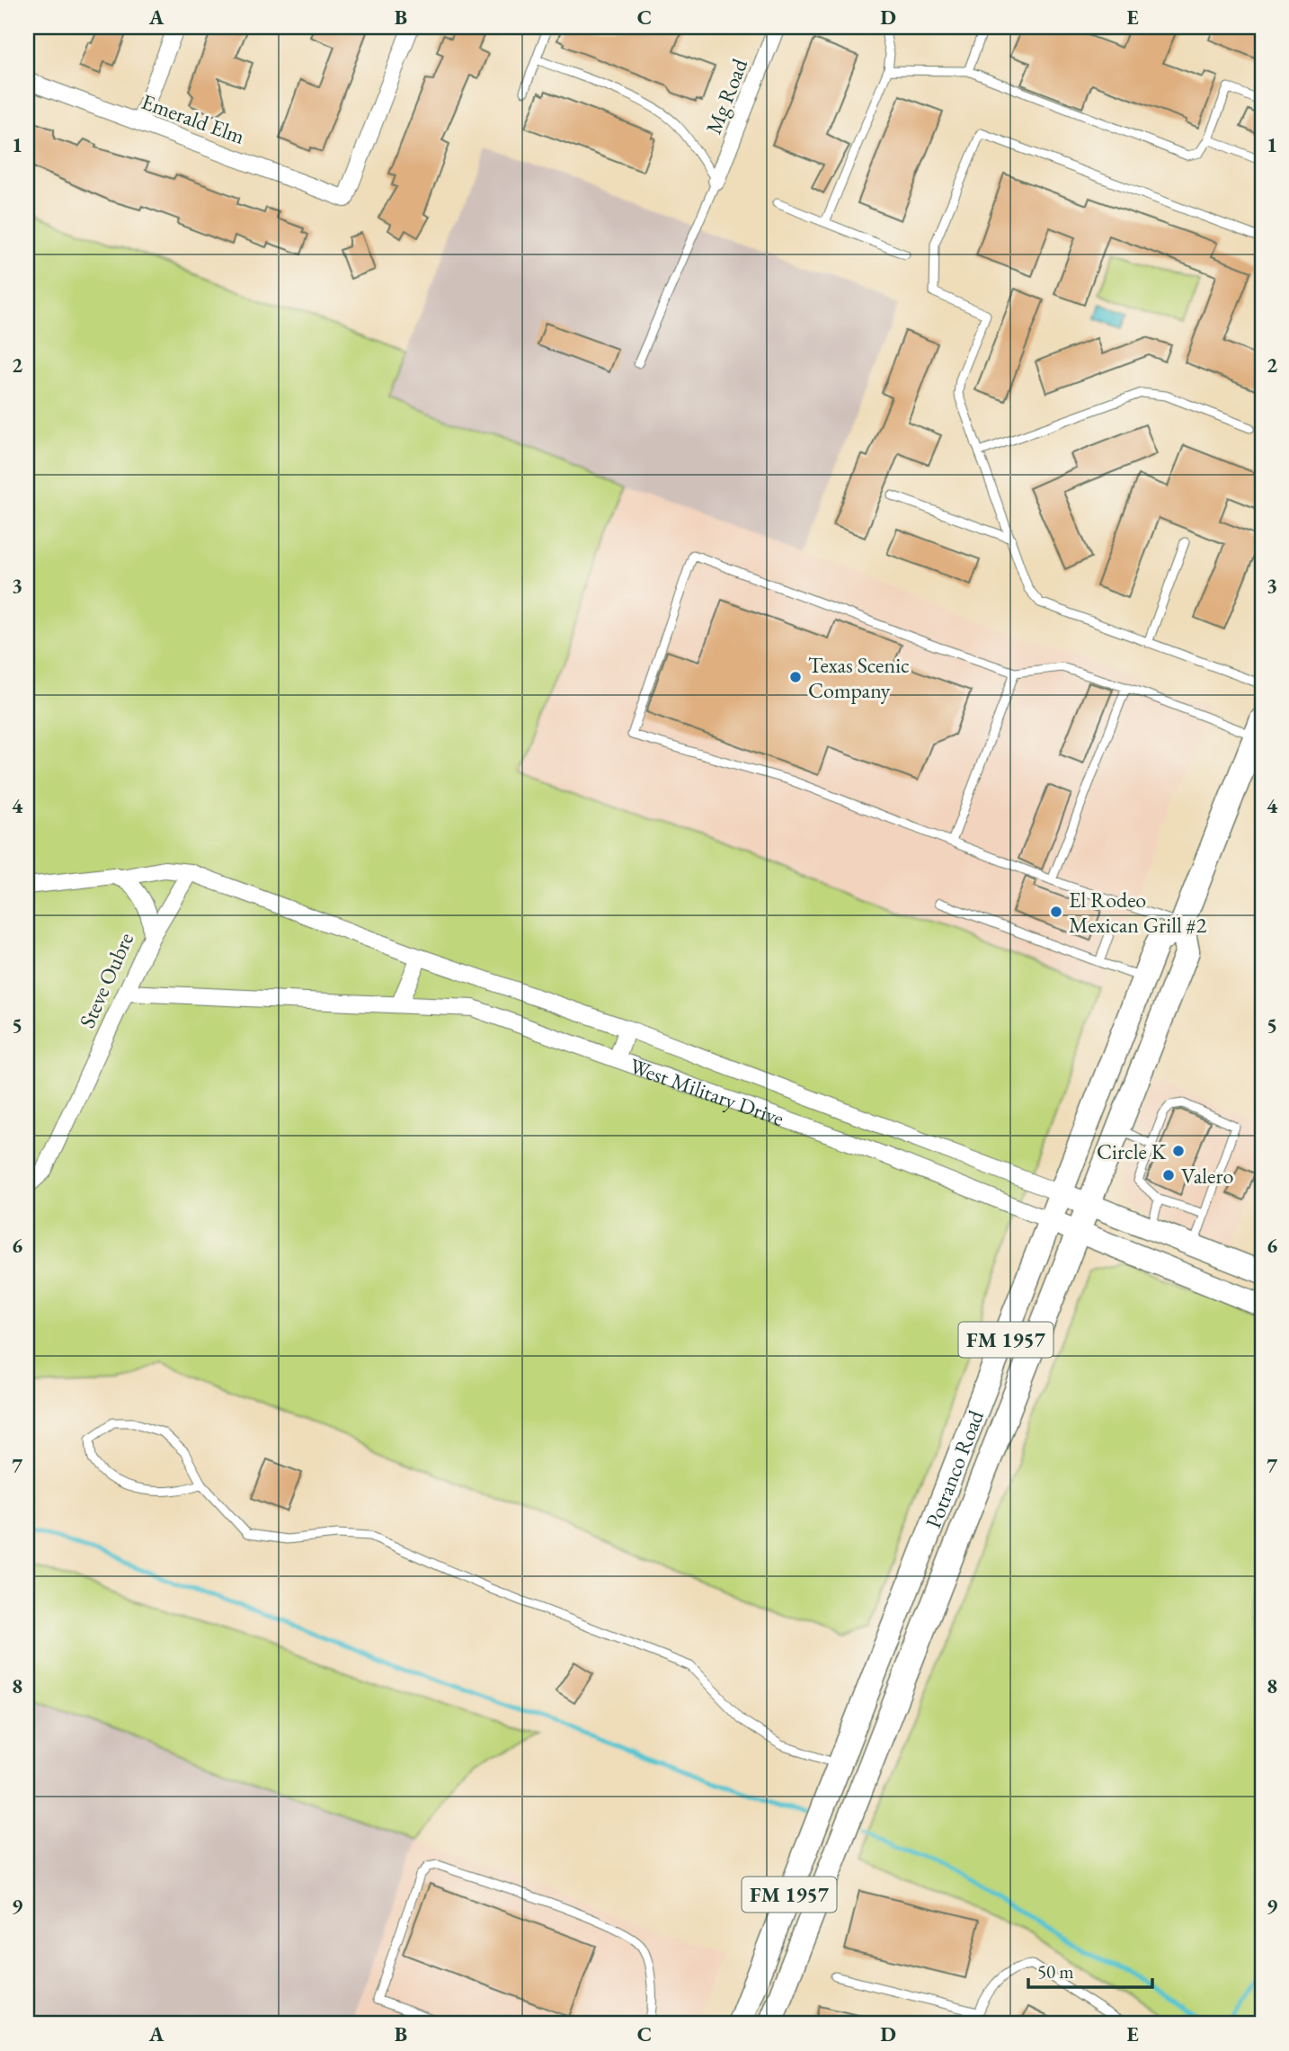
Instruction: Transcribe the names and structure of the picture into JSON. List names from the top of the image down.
{
  "streets": {
    "main road": ["West Military Drive", "FM 1957", "Potranco Road"],
    "street": ["Mg Road", "Emerald Elm", "Steve Oubre"]
  },
  "crossings": [
    ["Steve Oubre", "West Military Drive"],
    ["West Military Drive", "Potranco Road"]
  ],
  "places": [
    "Texas Scenic Company",
    "El Rodeo Mexican Grill #2",
    "Circle K",
    "Valero"
  ],
  "scale_bar": "50 m",
  "grid": {
    "columns": [
      "A",
      "B",
      "C",
      "D",
      "E"
    ],
    "rows": [
      "1",
      "2",
      "3",
      "4",
      "5",
      "6",
      "7",
      "8",
      "9"
    ]
  }
}
